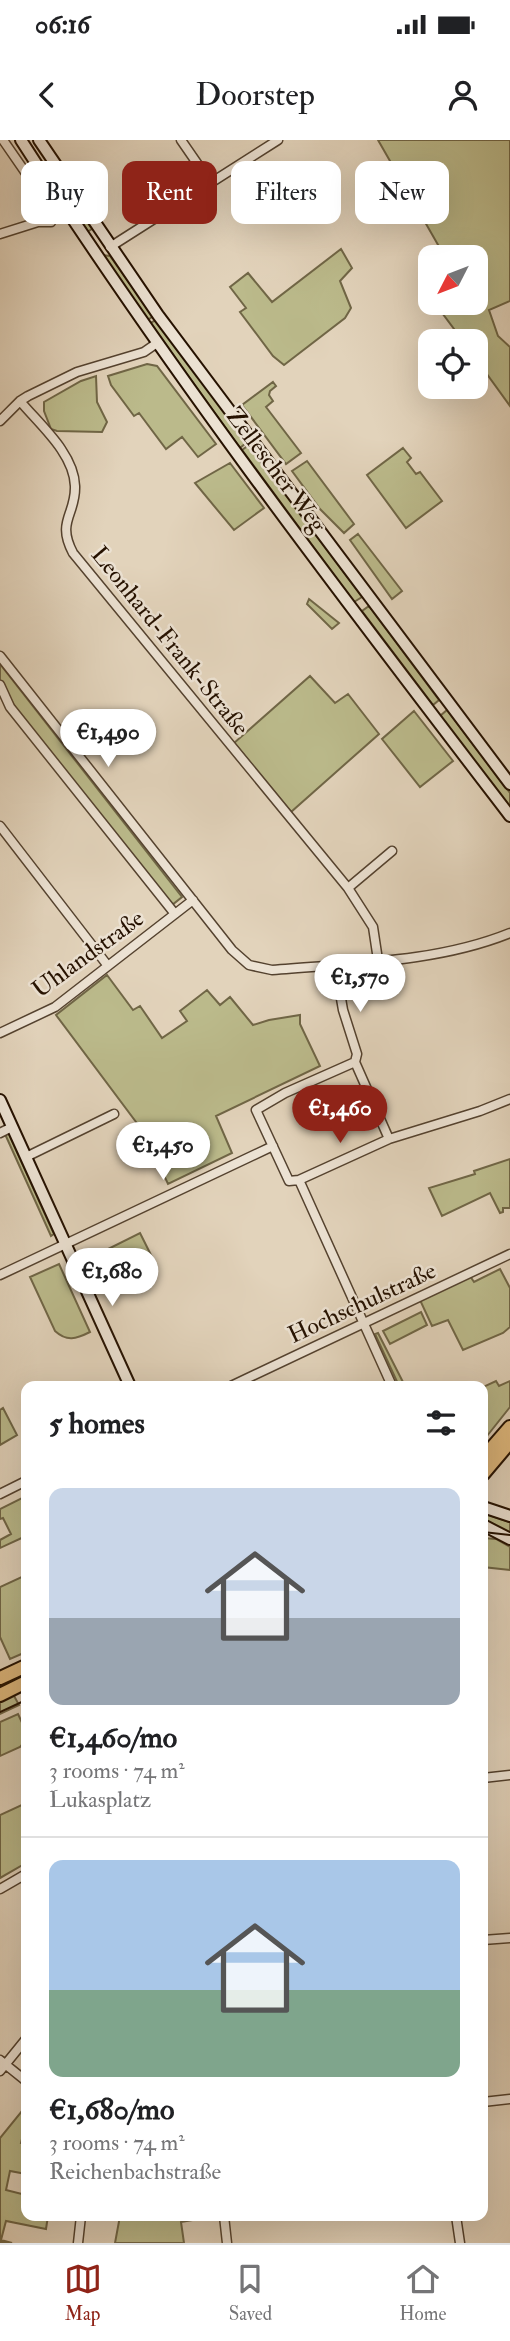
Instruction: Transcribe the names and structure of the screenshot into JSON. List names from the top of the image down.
{
  "streets": {
    "main road": ["Zellescher Weg"],
    "street": ["Leonhard-Frank-Straße", "Uhlandstraße", "Hochschulstraße"]
  },
  "north": "bottom left",
  "page": {
    "status": "06:16",
    "header": "Doorstep",
    "chip": [
      "Buy",
      "Rent",
      "Filters",
      "New"
    ],
    "price": [
      "€1,490",
      "€1,570",
      "€1,460",
      "€1,450",
      "€1,680"
    ],
    "heading": "5 homes",
    "list": [
      {
        "name": "€1,460/mo",
        "note": "3 rooms · 74 m² · Lukasplatz"
      },
      {
        "name": "€1,680/mo",
        "note": "3 rooms · 74 m² · Reichenbachstraße"
      }
    ],
    "tabs": ["Map", "Saved", "Home"]
  }
}
